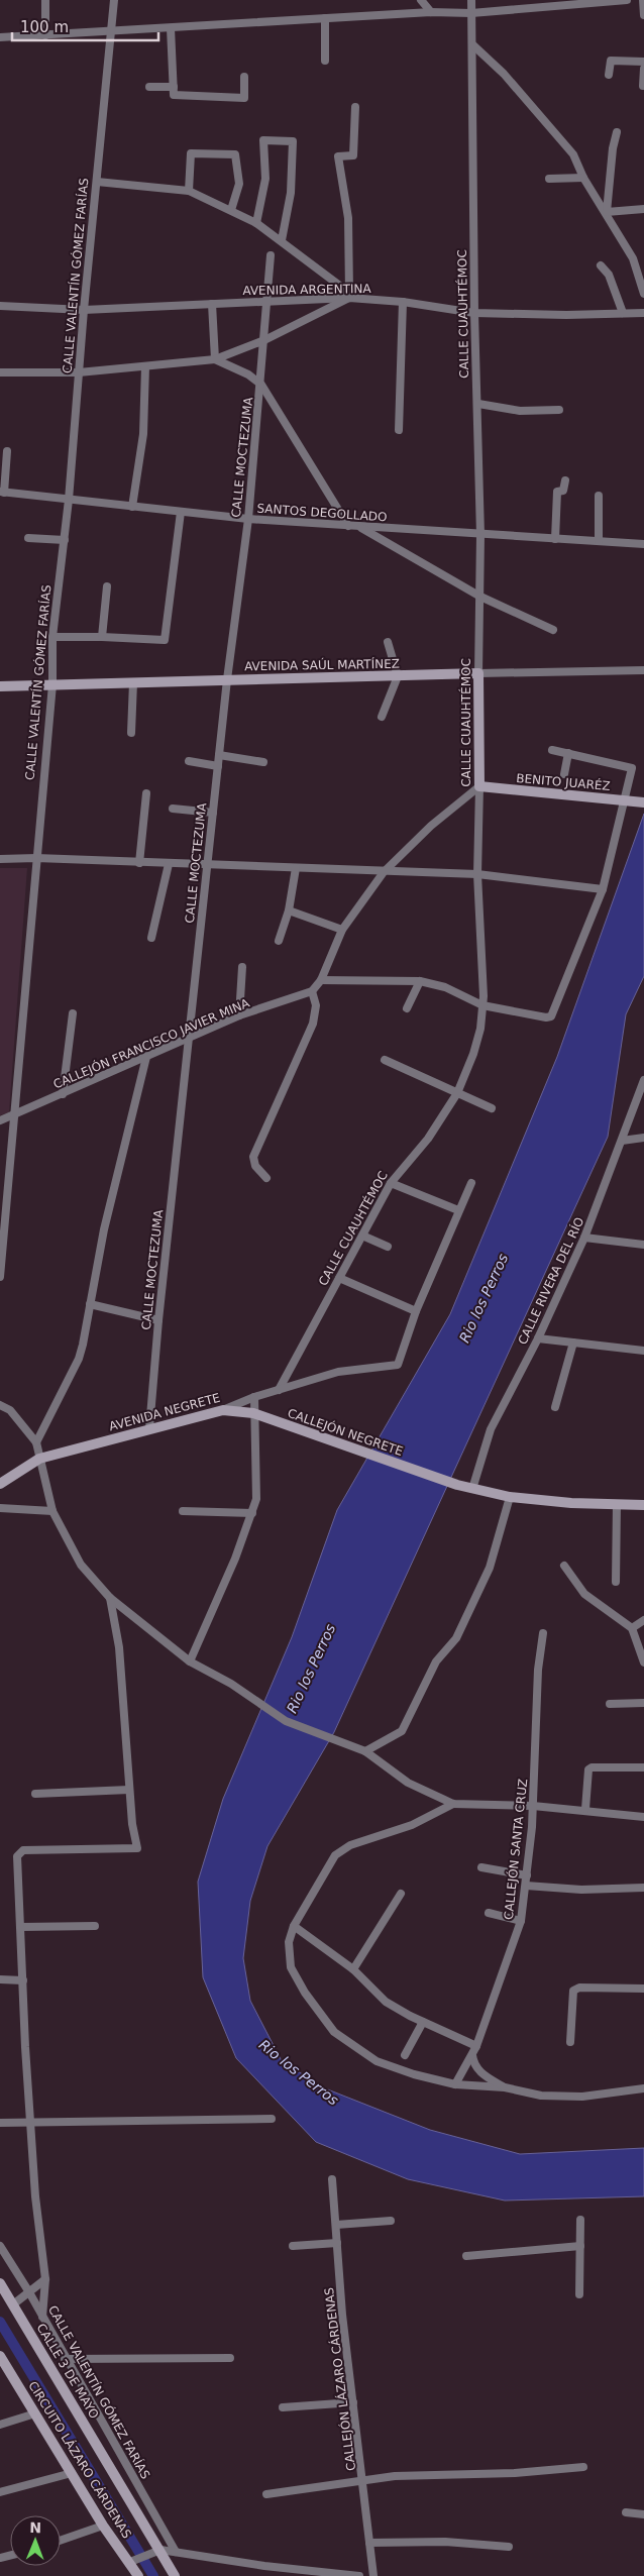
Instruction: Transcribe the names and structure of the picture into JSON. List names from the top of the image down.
{
  "streets": {
    "street": [
      "CALLE VALENTÍN GÓMEZ FARÍAS",
      "AVENIDA ARGENTINA",
      "CALLE CUAUHTÉMOC",
      "CALLE MOCTEZUMA",
      "SANTOS DEGOLLADO",
      "AVENIDA SAÚL MARTÍNEZ",
      "BENITO JUARÉZ",
      "CALLEJÓN FRANCISCO JAVIER MINA",
      "CALLE RIVERA DEL RÍO",
      "AVENIDA NEGRETE",
      "CALLEJÓN NEGRETE",
      "CALLEJÓN SANTA CRUZ",
      "CALLE 3 DE MAYO",
      "CALLEJÓN LÁZARO CÁRDENAS",
      "CIRCUITO LÁZARO CÁRDENAS"
    ]
  },
  "crossings": [
    ["CALLE VALENTÍN GÓMEZ FARÍAS", "AVENIDA ARGENTINA"],
    ["CALLE VALENTÍN GÓMEZ FARÍAS", "SANTOS DEGOLLADO"],
    ["CALLE VALENTÍN GÓMEZ FARÍAS", "AVENIDA SAÚL MARTÍNEZ"],
    ["CALLE VALENTÍN GÓMEZ FARÍAS", "CALLEJÓN FRANCISCO JAVIER MINA"],
    ["AVENIDA ARGENTINA", "CALLE CUAUHTÉMOC"],
    ["AVENIDA ARGENTINA", "CALLE MOCTEZUMA"],
    ["CALLE CUAUHTÉMOC", "SANTOS DEGOLLADO"],
    ["CALLE CUAUHTÉMOC", "AVENIDA SAÚL MARTÍNEZ"],
    ["CALLE CUAUHTÉMOC", "BENITO JUARÉZ"],
    ["CALLE CUAUHTÉMOC", "AVENIDA NEGRETE"],
    ["CALLE MOCTEZUMA", "SANTOS DEGOLLADO"],
    ["CALLE MOCTEZUMA", "AVENIDA SAÚL MARTÍNEZ"],
    ["CALLE MOCTEZUMA", "CALLEJÓN FRANCISCO JAVIER MINA"],
    ["CALLE MOCTEZUMA", "AVENIDA NEGRETE"],
    ["CALLE RIVERA DEL RÍO", "CALLEJÓN NEGRETE"],
    ["AVENIDA NEGRETE", "CALLEJÓN NEGRETE"]
  ],
  "water": ["Rio los Perros"],
  "scale_bar": "100 m",
  "north": "top"
}
